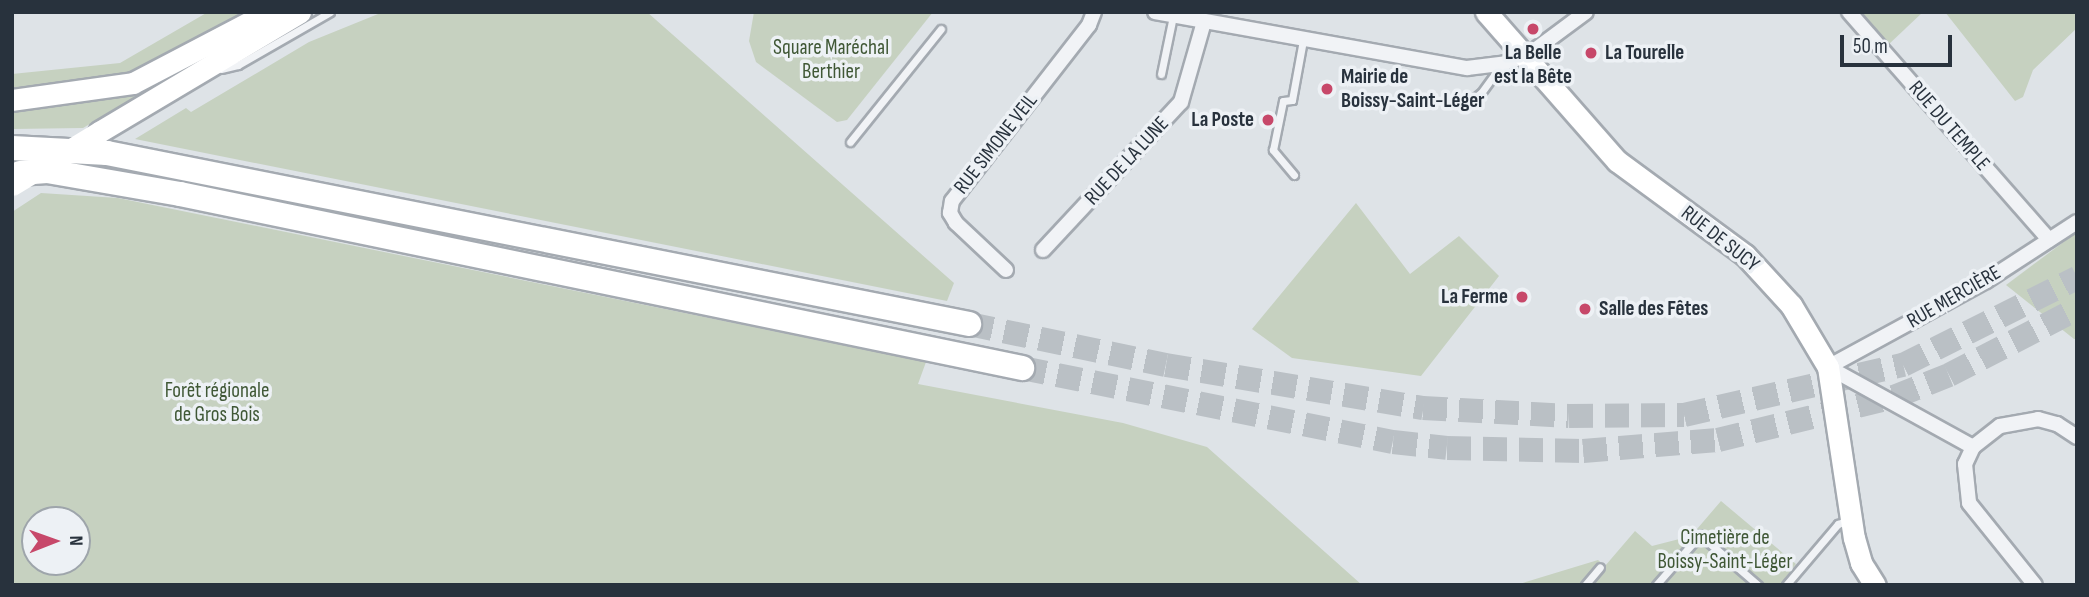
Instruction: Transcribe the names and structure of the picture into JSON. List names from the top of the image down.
{
  "streets": {
    "main road": ["RUE DE SUCY"],
    "street": [
      "RUE DU TEMPLE",
      "RUE SIMONE VEIL",
      "RUE DE LA LUNE",
      "RUE MERCIÈRE"
    ]
  },
  "crossings": [
    ["RUE DU TEMPLE", "RUE MERCIÈRE"],
    ["RUE DE SUCY", "RUE MERCIÈRE"]
  ],
  "parks": ["Square Maréchal Berthier", "Forêt régionale de Gros Bois", "Cimetière de Boissy-Saint-Léger"],
  "places": [
    "La Belle est la Bête",
    "La Tourelle",
    "Mairie de Boissy-Saint-Léger",
    "La Poste",
    "La Ferme",
    "Salle des Fêtes"
  ],
  "scale_bar": "50 m",
  "north": "right"
}
